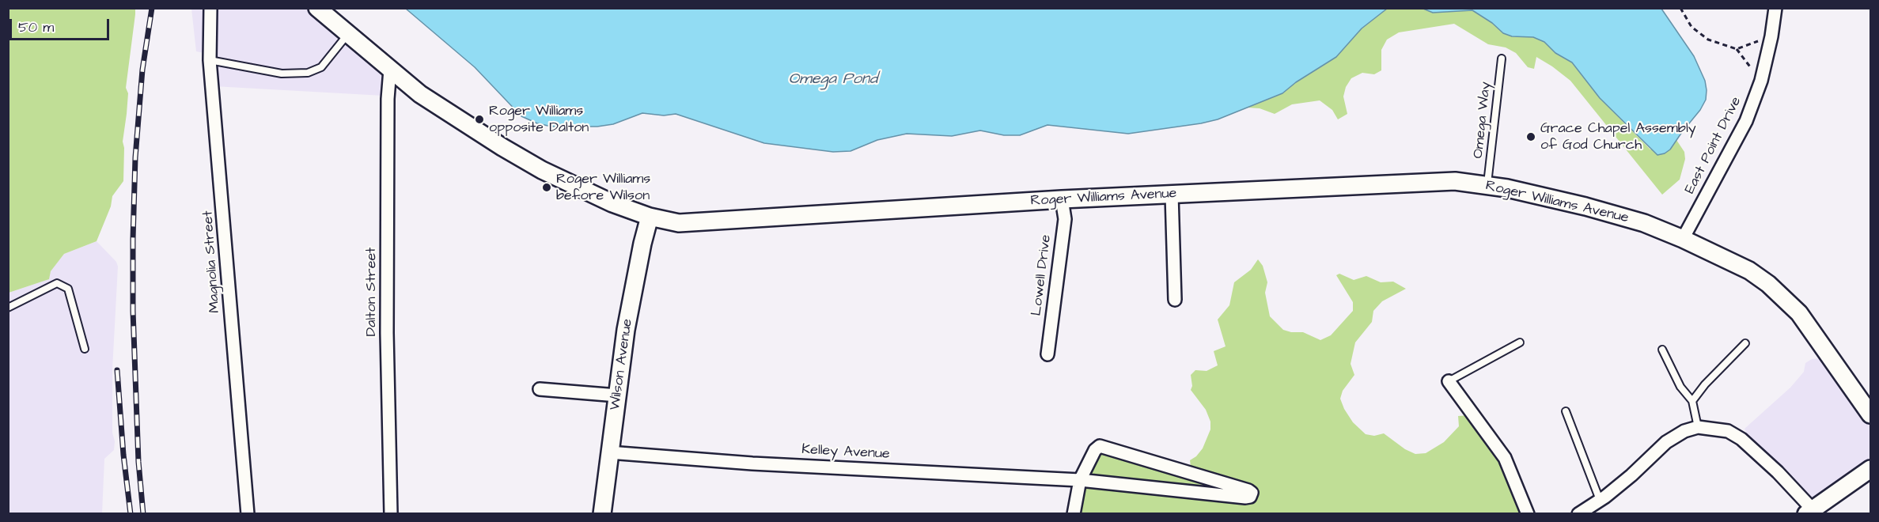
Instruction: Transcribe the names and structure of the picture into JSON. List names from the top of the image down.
{
  "streets": {
    "main road": ["Roger Williams Avenue", "Wilson Avenue"],
    "street": [
      "East Point Drive",
      "Magnolia Street",
      "Lowell Drive",
      "Dalton Street",
      "Kelley Avenue"
    ],
    "lane": ["Omega Way"]
  },
  "crossings": [
    ["Omega Way", "Roger Williams Avenue"],
    ["East Point Drive", "Roger Williams Avenue"],
    ["Roger Williams Avenue", "Lowell Drive"],
    ["Roger Williams Avenue", "Dalton Street"],
    ["Roger Williams Avenue", "Wilson Avenue"],
    ["Wilson Avenue", "Kelley Avenue"]
  ],
  "water": ["Omega Pond"],
  "places": ["Roger Williams opposite Dalton", "Grace Chapel Assembly of God Church", "Roger Williams before Wilson"],
  "scale_bar": "50 m"
}
